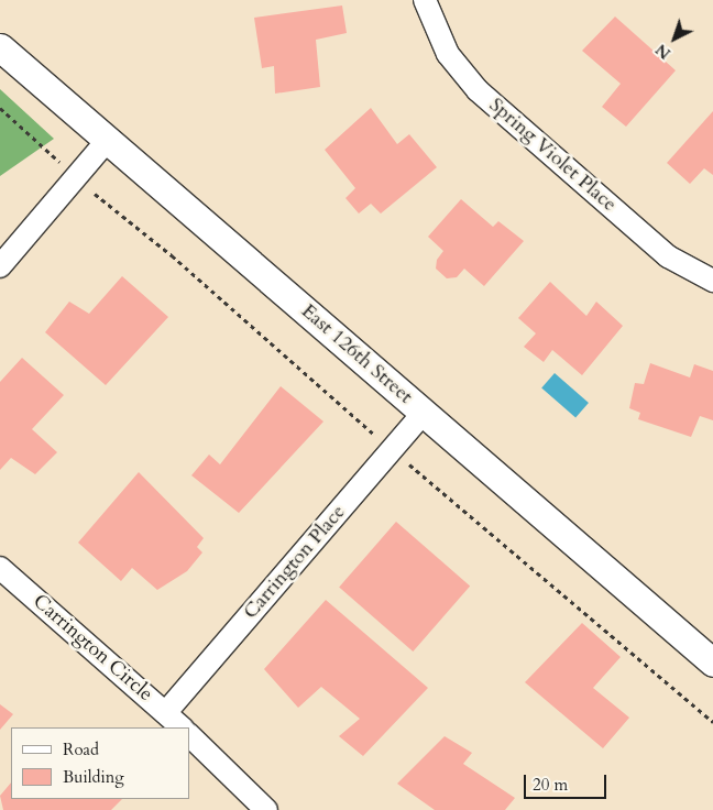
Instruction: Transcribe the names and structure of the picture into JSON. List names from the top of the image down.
{
  "streets": {
    "street": [
      "Spring Violet Place",
      "East 126th Street",
      "Carrington Place",
      "Carrington Circle"
    ]
  },
  "crossings": [
    ["East 126th Street", "Carrington Place"],
    ["Carrington Place", "Carrington Circle"]
  ],
  "legend": ["Road", "Building"],
  "scale_bar": "20 m",
  "north": "bottom left"
}
